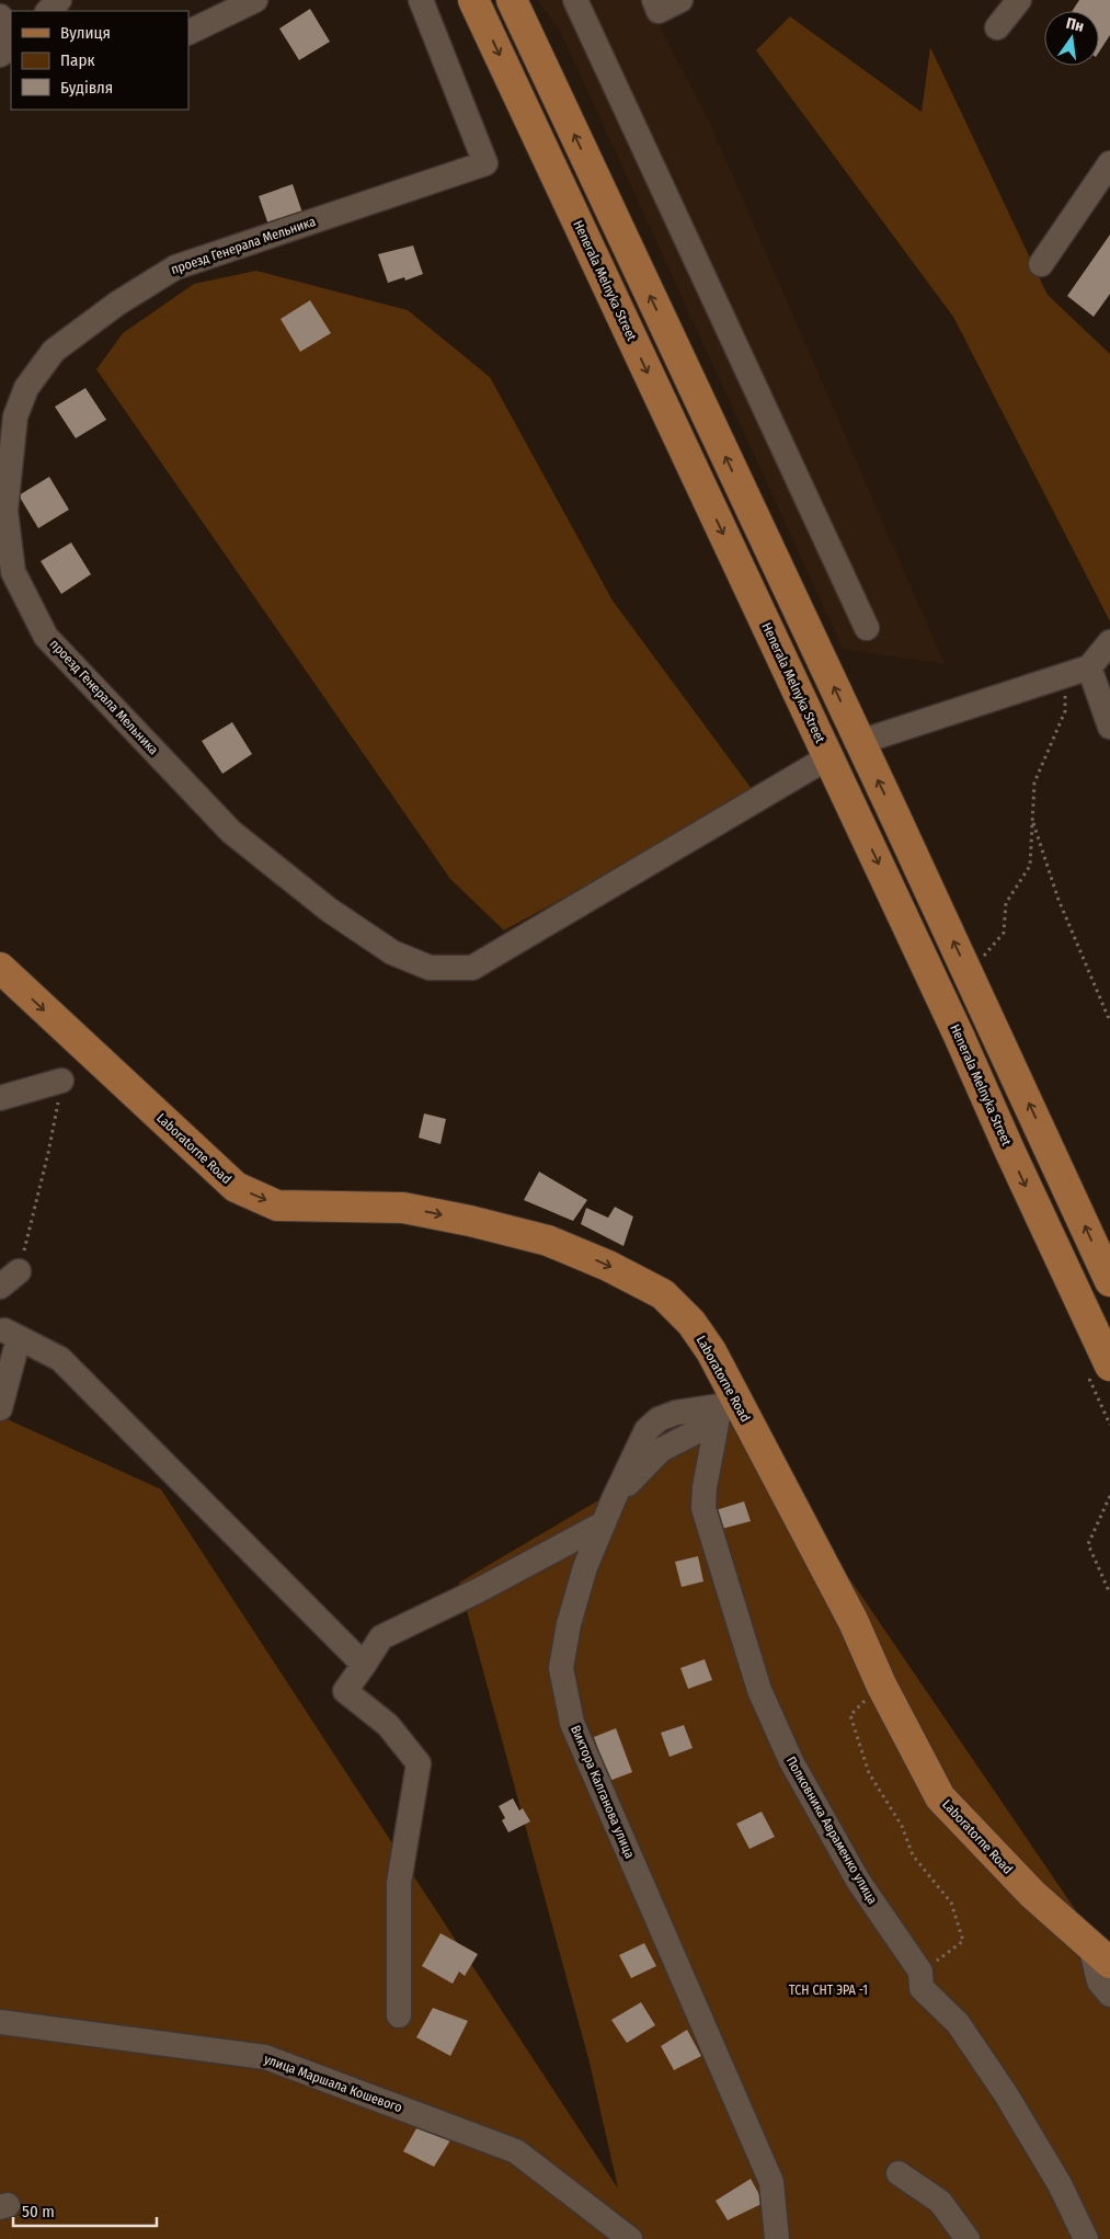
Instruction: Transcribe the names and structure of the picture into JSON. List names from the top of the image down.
{
  "streets": {
    "main road": ["Henerala Melnyka Street", "Laboratorne Road"],
    "street": [
      "проезд Генерала Мельника",
      "Виктора Калганова улица",
      "Полковника Авраменко улица",
      "улица Маршала Кошевого"
    ]
  },
  "crossings": [
    ["проезд Генерала Мельника", "Henerala Melnyka Street"],
    ["Laboratorne Road", "Виктора Калганова улица"],
    ["Laboratorne Road", "Полковника Авраменко улица"],
    ["Виктора Калганова улица", "Полковника Авраменко улица"]
  ],
  "one_way": ["Laboratorne Road"],
  "parks": ["ТСН СНТ ЭРА -1"],
  "legend": ["Вулиця", "Парк", "Будівля"],
  "scale_bar": "50 m",
  "north": "top"
}
